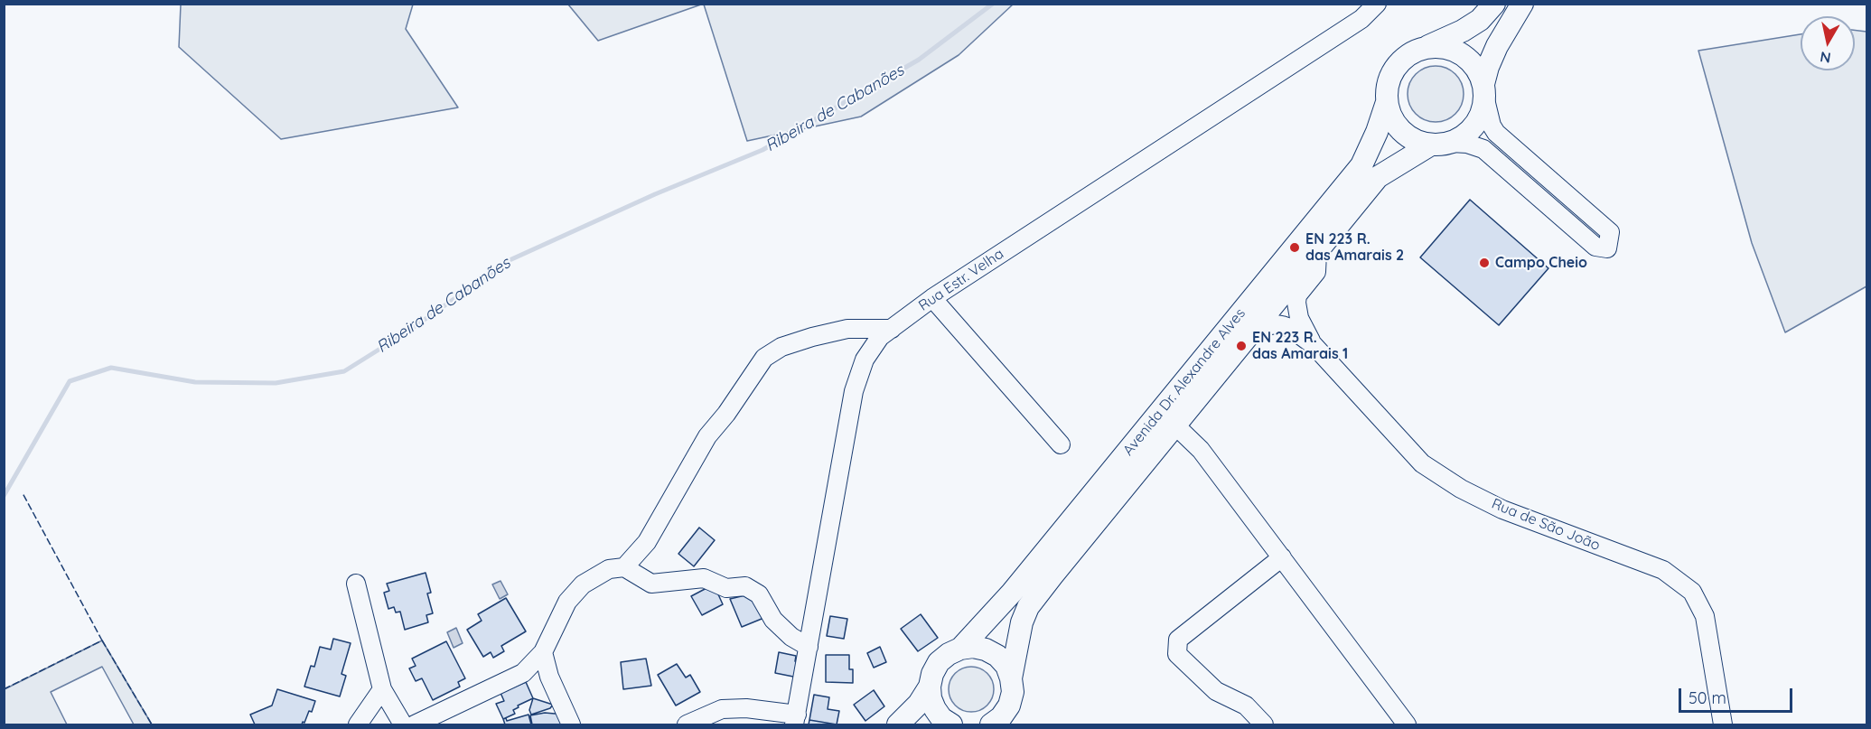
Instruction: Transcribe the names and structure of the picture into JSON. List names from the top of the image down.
{
  "streets": {
    "main road": ["Avenida Dr. Alexandre Alves"],
    "street": ["Rua Estr. Velha", "Rua de São João"]
  },
  "water": ["Ribeira de Cabanões"],
  "places": ["EN 223 R. das Amarais 2", "Campo Cheio", "EN 223 R. das Amarais 1"],
  "scale_bar": "50 m",
  "north": "bottom"
}
